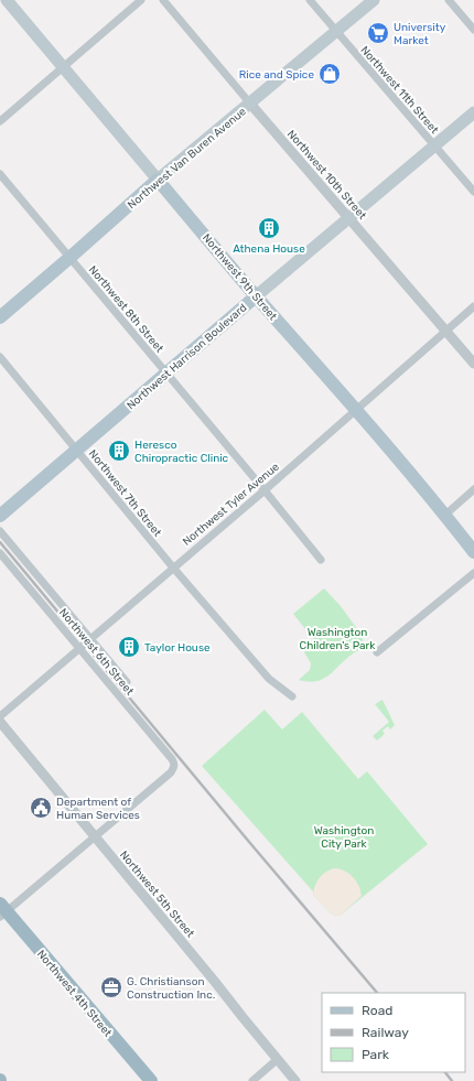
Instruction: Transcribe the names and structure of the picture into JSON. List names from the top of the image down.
{
  "streets": {
    "highway": ["Northwest 4th Street"],
    "main road": ["Northwest Van Buren Avenue", "Northwest 9th Street", "Northwest Harrison Boulevard"],
    "street": [
      "Northwest 11th Street",
      "Northwest 10th Street",
      "Northwest 8th Street",
      "Northwest 7th Street",
      "Northwest Tyler Avenue",
      "Northwest 6th Street",
      "Northwest 5th Street"
    ]
  },
  "crossings": [
    ["Northwest 11th Street", "Northwest Van Buren Avenue"],
    ["Northwest 11th Street", "Northwest Harrison Boulevard"],
    ["Northwest Van Buren Avenue", "Northwest 10th Street"],
    ["Northwest Van Buren Avenue", "Northwest 9th Street"],
    ["Northwest Van Buren Avenue", "Northwest 8th Street"],
    ["Northwest 10th Street", "Northwest Harrison Boulevard"],
    ["Northwest 10th Street", "Northwest Tyler Avenue"],
    ["Northwest 9th Street", "Northwest Harrison Boulevard"],
    ["Northwest 9th Street", "Northwest Tyler Avenue"],
    ["Northwest 8th Street", "Northwest Harrison Boulevard"],
    ["Northwest 8th Street", "Northwest Tyler Avenue"],
    ["Northwest Harrison Boulevard", "Northwest 7th Street"],
    ["Northwest 7th Street", "Northwest Tyler Avenue"],
    ["Northwest Tyler Avenue", "Northwest 6th Street"],
    ["Northwest 6th Street", "Northwest 5th Street"]
  ],
  "parks": ["Washington Children's Park", "Washington City Park"],
  "places": {
    "supermarket": ["University Market"],
    "shop": ["Rice and Spice"],
    "building": ["Athena House", "Heresco Chiropractic Clinic", "Taylor House"],
    "public building": ["Department of Human Services"],
    "office": ["G. Christianson Construction Inc."]
  },
  "legend": ["Road", "Railway", "Park"]
}
